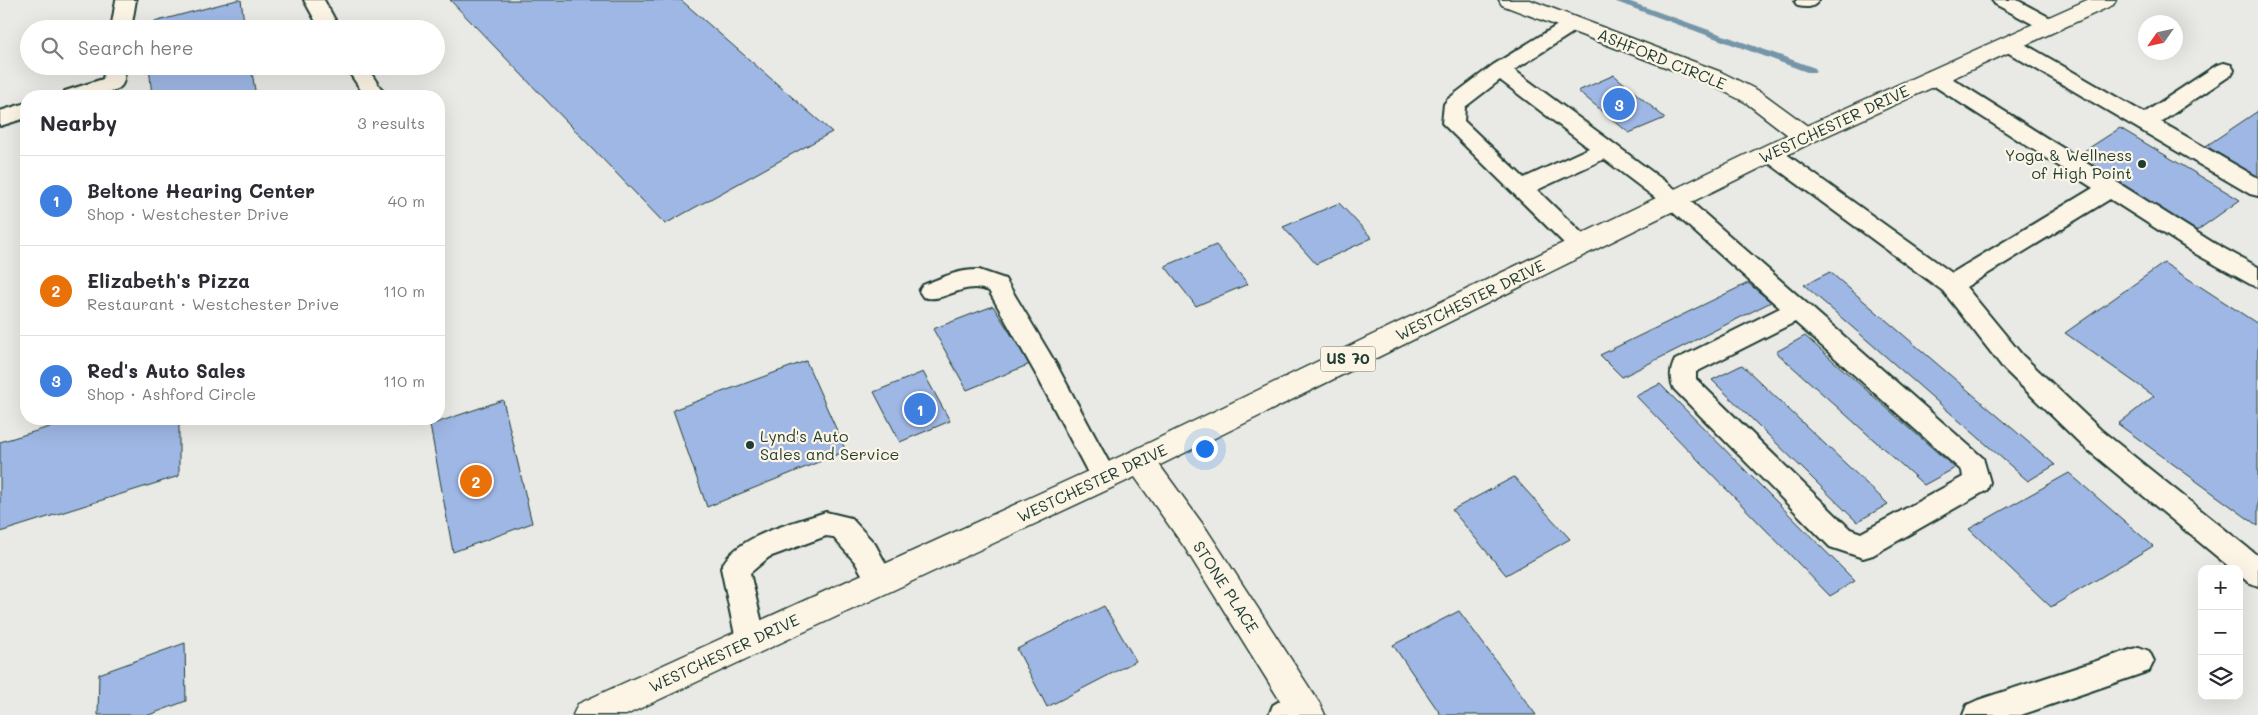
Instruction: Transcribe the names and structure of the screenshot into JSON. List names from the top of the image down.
{
  "streets": {
    "main road": [
      "ASHFORD CIRCLE",
      "WESTCHESTER DRIVE",
      "US 70",
      "STONE PLACE"
    ]
  },
  "crossings": [
    ["ASHFORD CIRCLE", "WESTCHESTER DRIVE"],
    ["WESTCHESTER DRIVE", "STONE PLACE"]
  ],
  "places": ["Yoga & Wellness of High Point", "Lynd's Auto Sales and Service"],
  "north": "bottom left",
  "page": {
    "search": "Search here",
    "pins": ["3", "1", "2"],
    "heading": ["Nearby", "3 results"],
    "list": [
      {
        "mark": "1",
        "name": "Beltone Hearing Center",
        "note": "Shop · Westchester Drive",
        "value": "40 m"
      },
      {
        "mark": "2",
        "name": "Elizabeth's Pizza",
        "note": "Restaurant · Westchester Drive",
        "value": "110 m"
      },
      {
        "mark": "3",
        "name": "Red's Auto Sales",
        "note": "Shop · Ashford Circle",
        "value": "110 m"
      }
    ],
    "map_buttons": ["+", "−"]
  }
}
